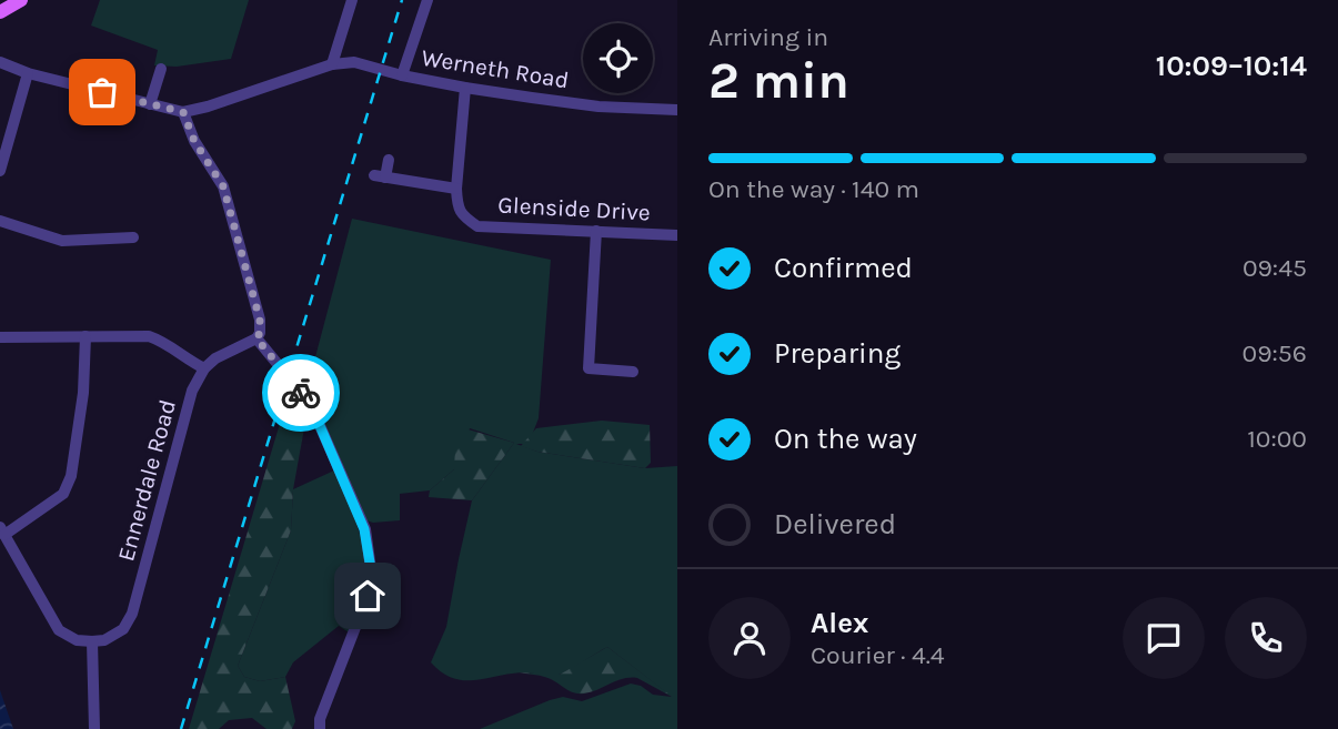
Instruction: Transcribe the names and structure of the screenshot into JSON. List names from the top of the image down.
{
  "streets": {
    "street": ["Werneth Road", "Glenside Drive", "Ennerdale Road"]
  },
  "crossings": [
    ["Werneth Road", "Glenside Drive"]
  ],
  "page": {
    "heading": ["2 min", "Arriving in", "10:09–10:14"],
    "panel": ["Alex", "Courier · 4.4"],
    "bar": "On the way · 140 m",
    "list": [
      ["Confirmed", "09:45"],
      ["Preparing", "09:56"],
      ["On the way", "10:00"],
      "Delivered"
    ]
  }
}
